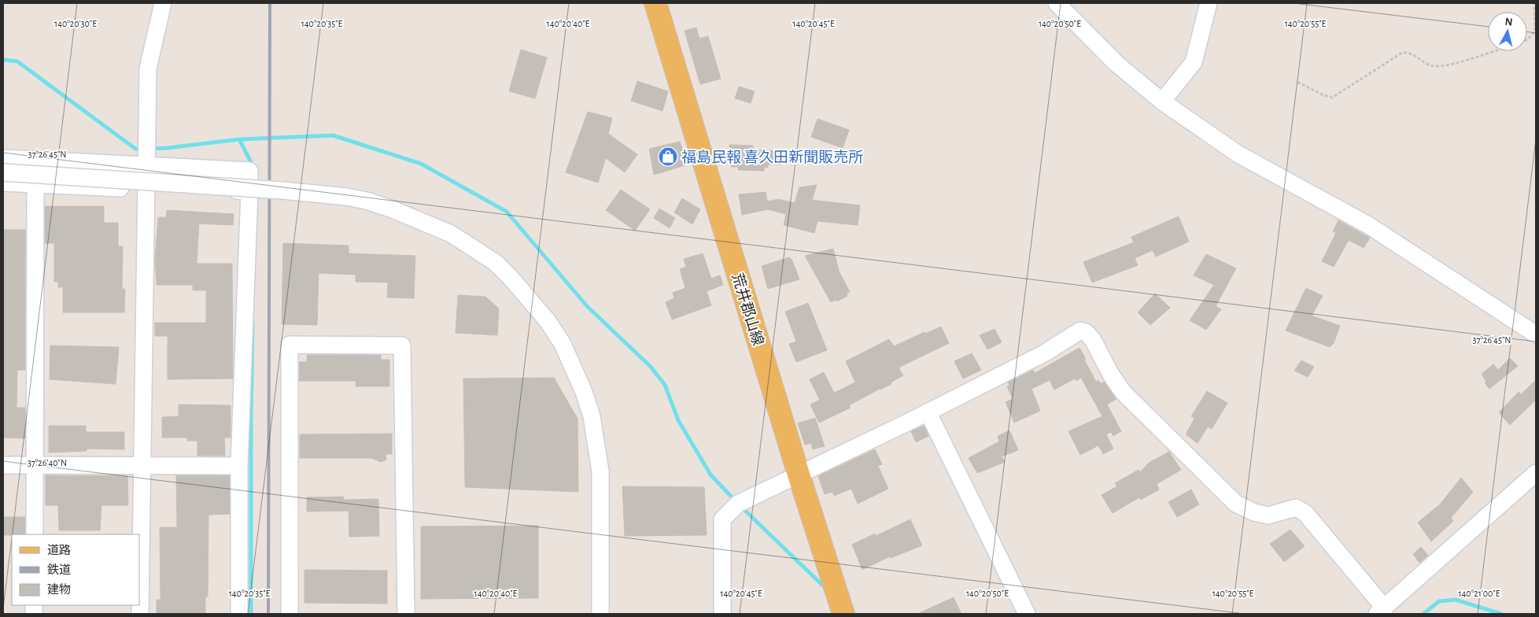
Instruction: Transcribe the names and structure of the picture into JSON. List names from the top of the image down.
{
  "streets": {
    "main road": ["荒井郡山線"]
  },
  "places": {
    "shop": ["福島民報 喜久田新聞販売所"]
  },
  "legend": ["道路", "鉄道", "建物"],
  "north": "top",
  "coordinates": [
    "140°20'30\"E",
    "140°20'35\"E",
    "140°20'40\"E",
    "140°20'45\"E",
    "140°20'50\"E",
    "140°20'55\"E",
    "37°26'45\"N",
    "37°26'40\"N",
    "140°21'00\"E"
  ]
}
